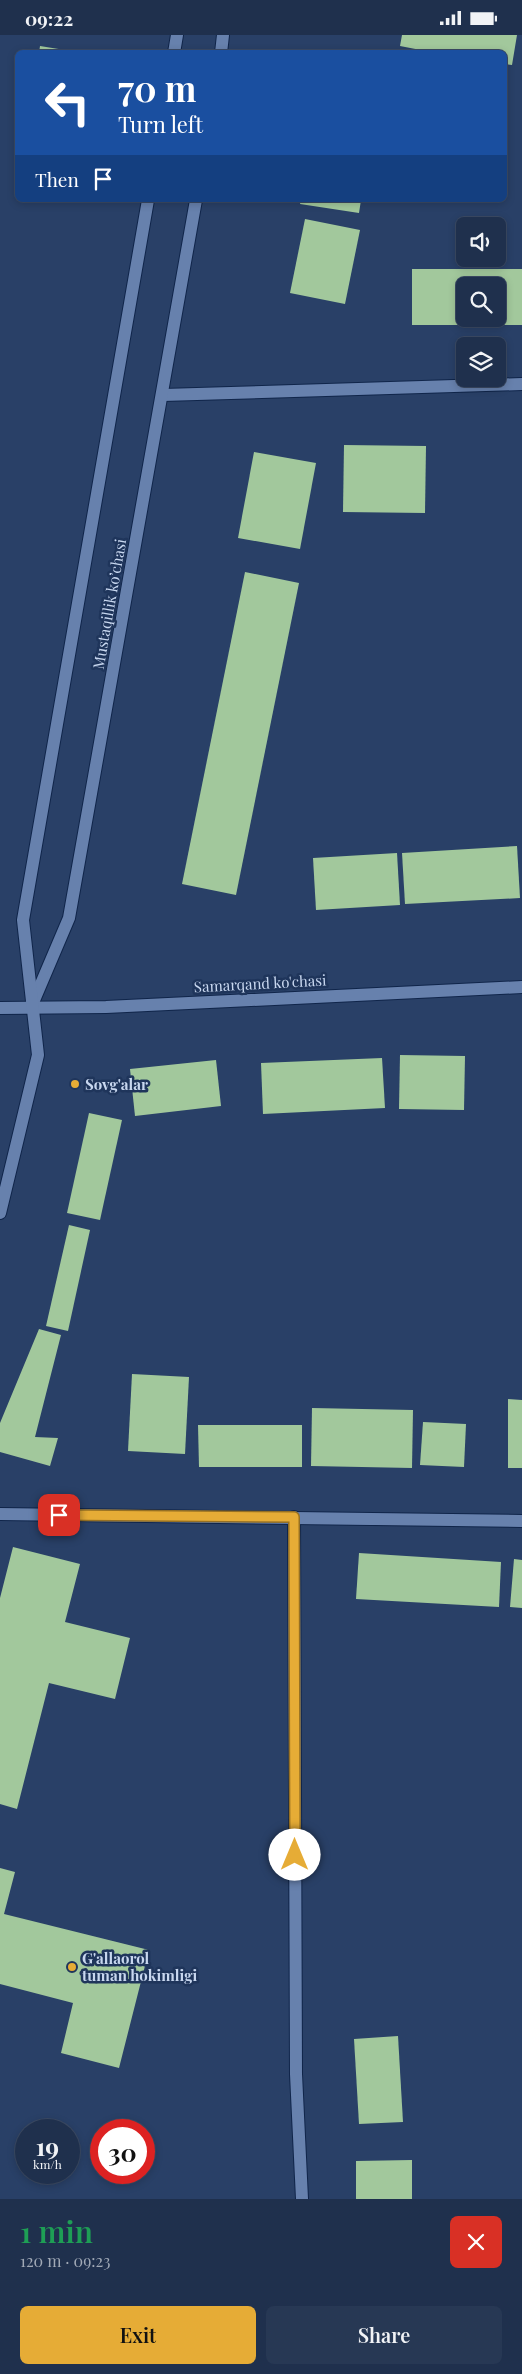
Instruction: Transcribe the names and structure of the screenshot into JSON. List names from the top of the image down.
{
  "streets": {
    "street": ["Mustaqillik ko’chasi", "Samarqand ko'chasi"]
  },
  "crossings": [
    ["Mustaqillik ko’chasi", "Samarqand ko'chasi"]
  ],
  "places": ["Sovg'alar", "G'allaorol tuman hokimligi"],
  "page": {
    "status": "09:22",
    "turn": ["70 m", "Turn left"],
    "then": "Then",
    "speed": "19 km/h",
    "limit": "30",
    "heading": ["1 min", "120 m · 09:23"],
    "buttons": ["Exit", "Share"]
  }
}
